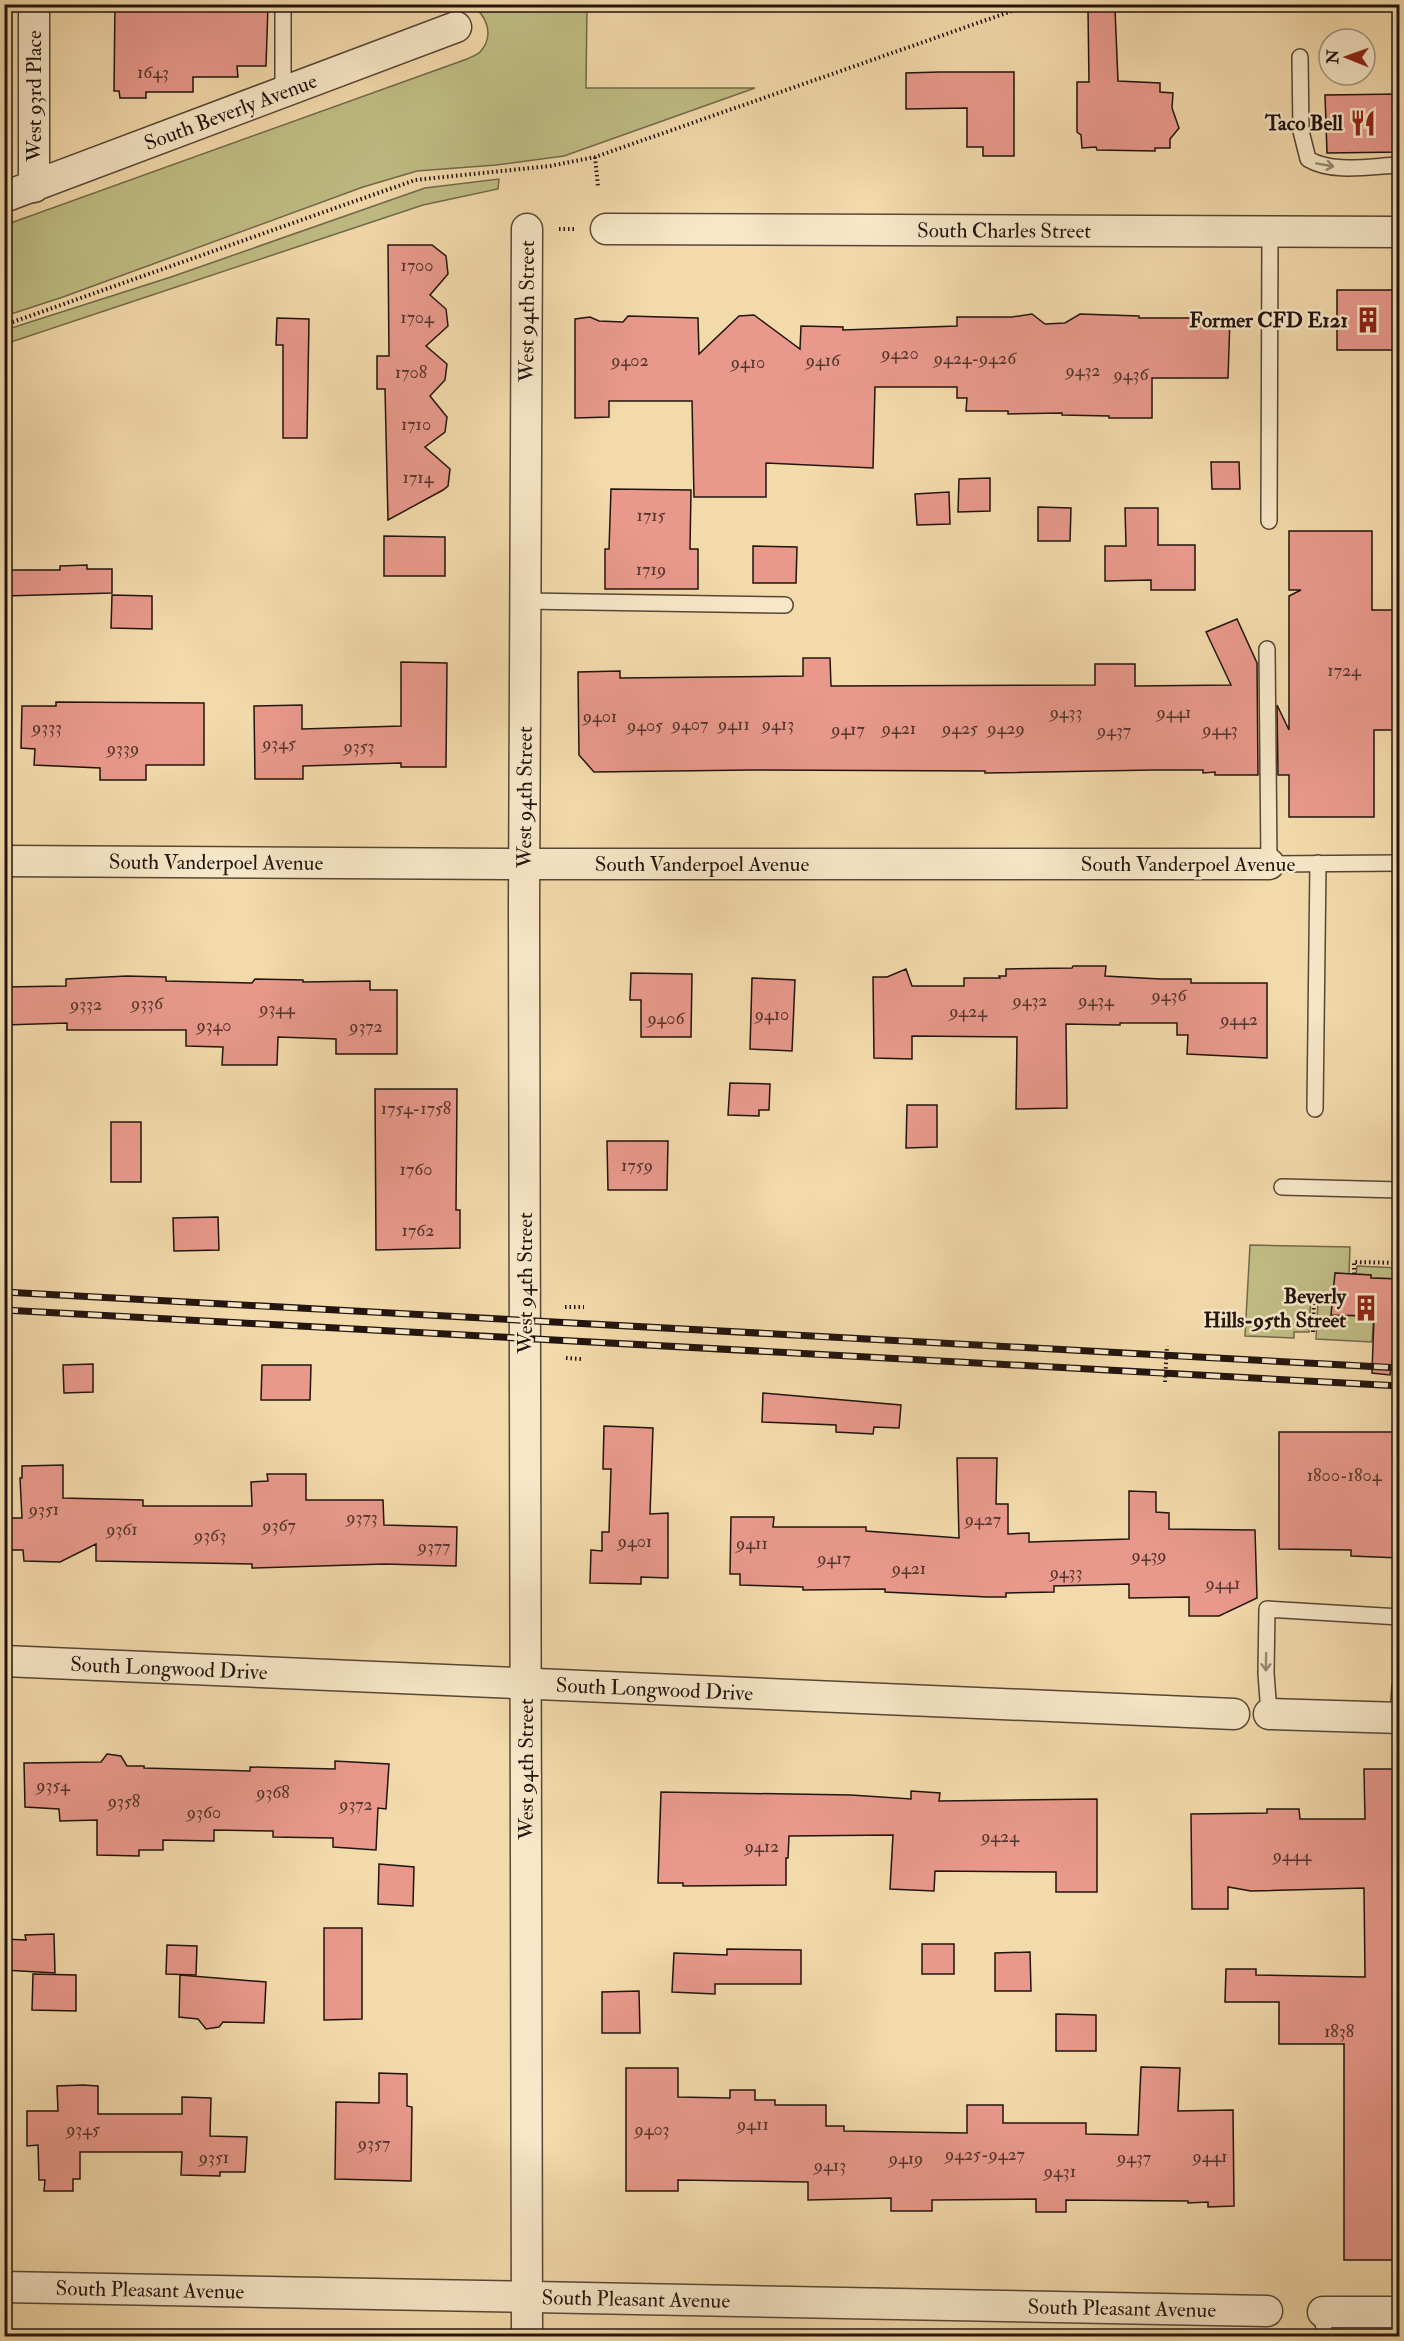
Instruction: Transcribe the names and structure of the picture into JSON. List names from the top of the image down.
{
  "streets": {
    "street": [
      "West 93rd Place",
      "South Beverly Avenue",
      "South Charles Street",
      "West 94th Street",
      "South Vanderpoel Avenue",
      "South Longwood Drive",
      "South Pleasant Avenue"
    ]
  },
  "crossings": [
    ["West 93rd Place", "South Beverly Avenue"],
    ["West 94th Street", "South Vanderpoel Avenue"],
    ["West 94th Street", "South Longwood Drive"],
    ["West 94th Street", "South Pleasant Avenue"]
  ],
  "places": {
    "restaurant": ["Taco Bell"],
    "building": ["Former CFD E121", "Beverly Hills-95th Street"]
  },
  "house_numbers": [
    "1643",
    "1700",
    "1704",
    "9420",
    "9424-9426",
    "9402",
    "9416",
    "9410",
    "9432",
    "1708",
    "9436",
    "1710",
    "1714",
    "1715",
    "1719",
    "1724",
    "9433",
    "9441",
    "9401",
    "9407",
    "9411",
    "9413",
    "9405",
    "9333",
    "9421",
    "9425",
    "9429",
    "9417",
    "9443",
    "9437",
    "9345",
    "9353",
    "9339",
    "9436",
    "9432",
    "9434",
    "9336",
    "9332",
    "9344",
    "9424",
    "9410",
    "9406",
    "9442",
    "9340",
    "9372",
    "1754-1758",
    "1759",
    "1760",
    "1762",
    "1800-1804",
    "9351",
    "9373",
    "9427",
    "9367",
    "9361",
    "9363",
    "9401",
    "9411",
    "9377",
    "9439",
    "9417",
    "9421",
    "9433",
    "9441",
    "9354",
    "9368",
    "9358",
    "9372",
    "9360",
    "9424",
    "9412",
    "9444",
    "1838",
    "9411",
    "9345",
    "9403",
    "9357",
    "9425-9427",
    "9441",
    "9351",
    "9437",
    "9419",
    "9413",
    "9431"
  ],
  "north": "left"
}
